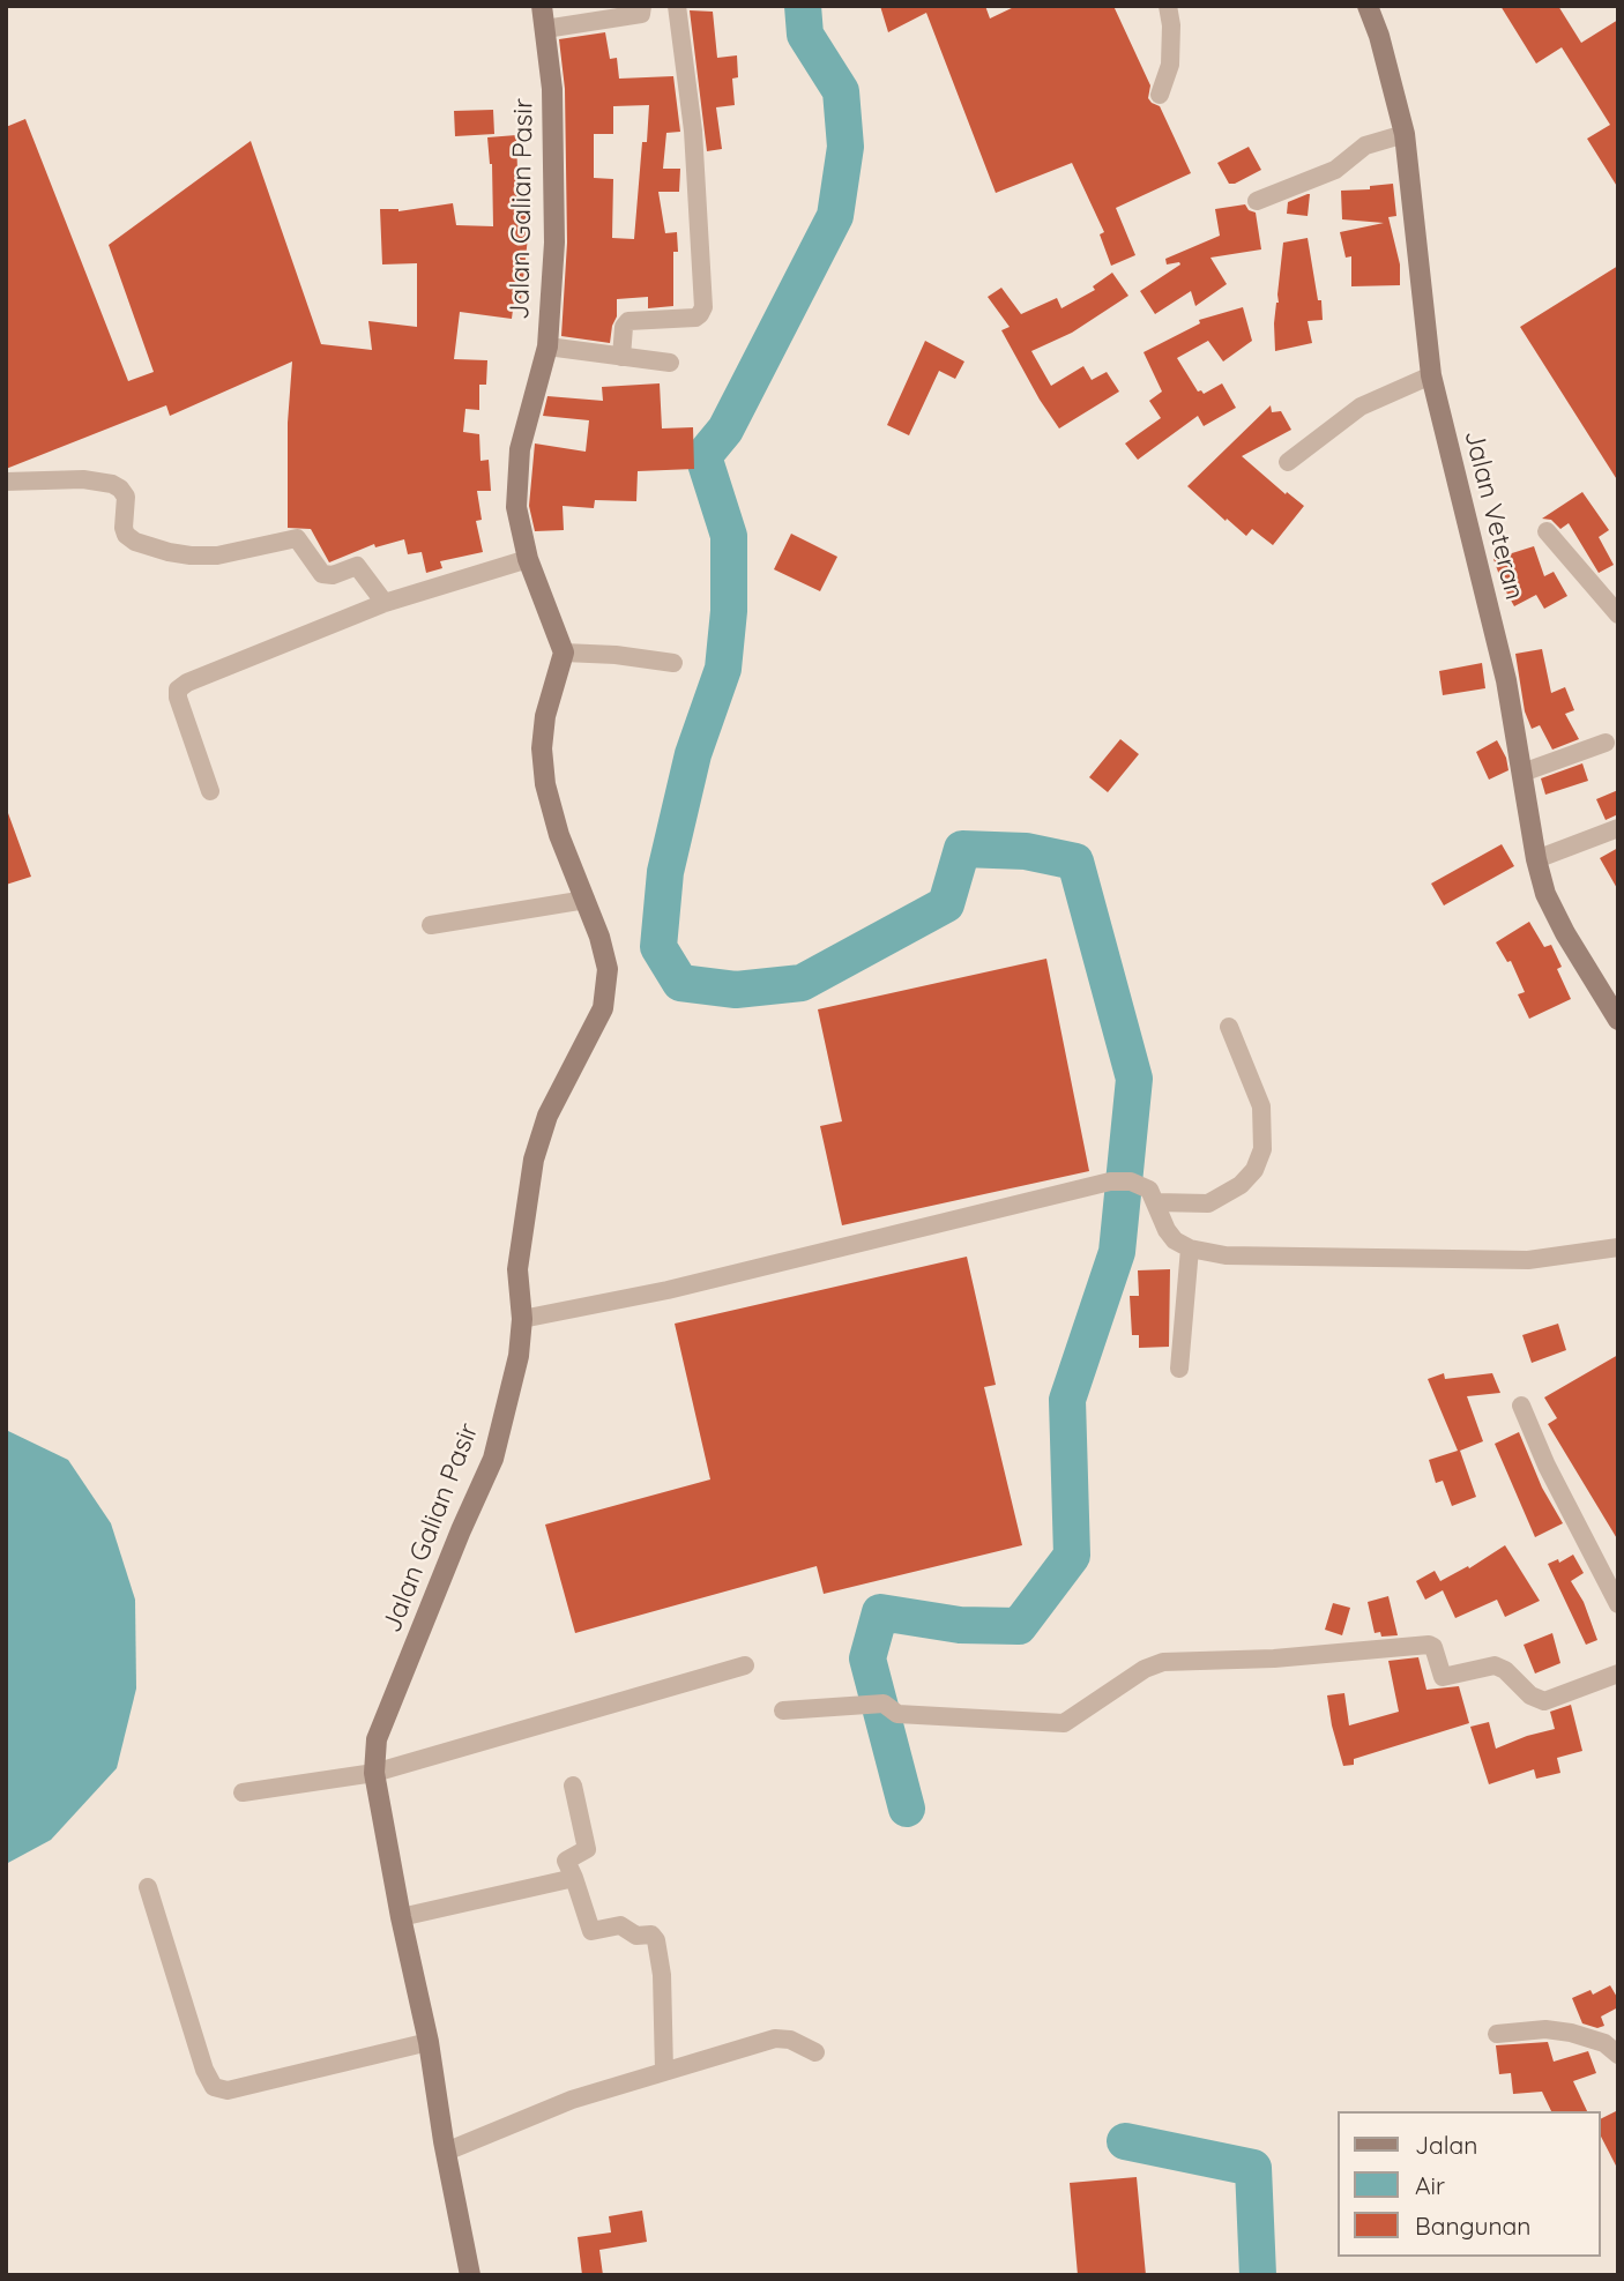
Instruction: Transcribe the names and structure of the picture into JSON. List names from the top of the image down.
{
  "streets": {
    "street": ["Jalan Galian Pasir", "Jalan Veteran"]
  },
  "legend": ["Jalan", "Air", "Bangunan"]
}
